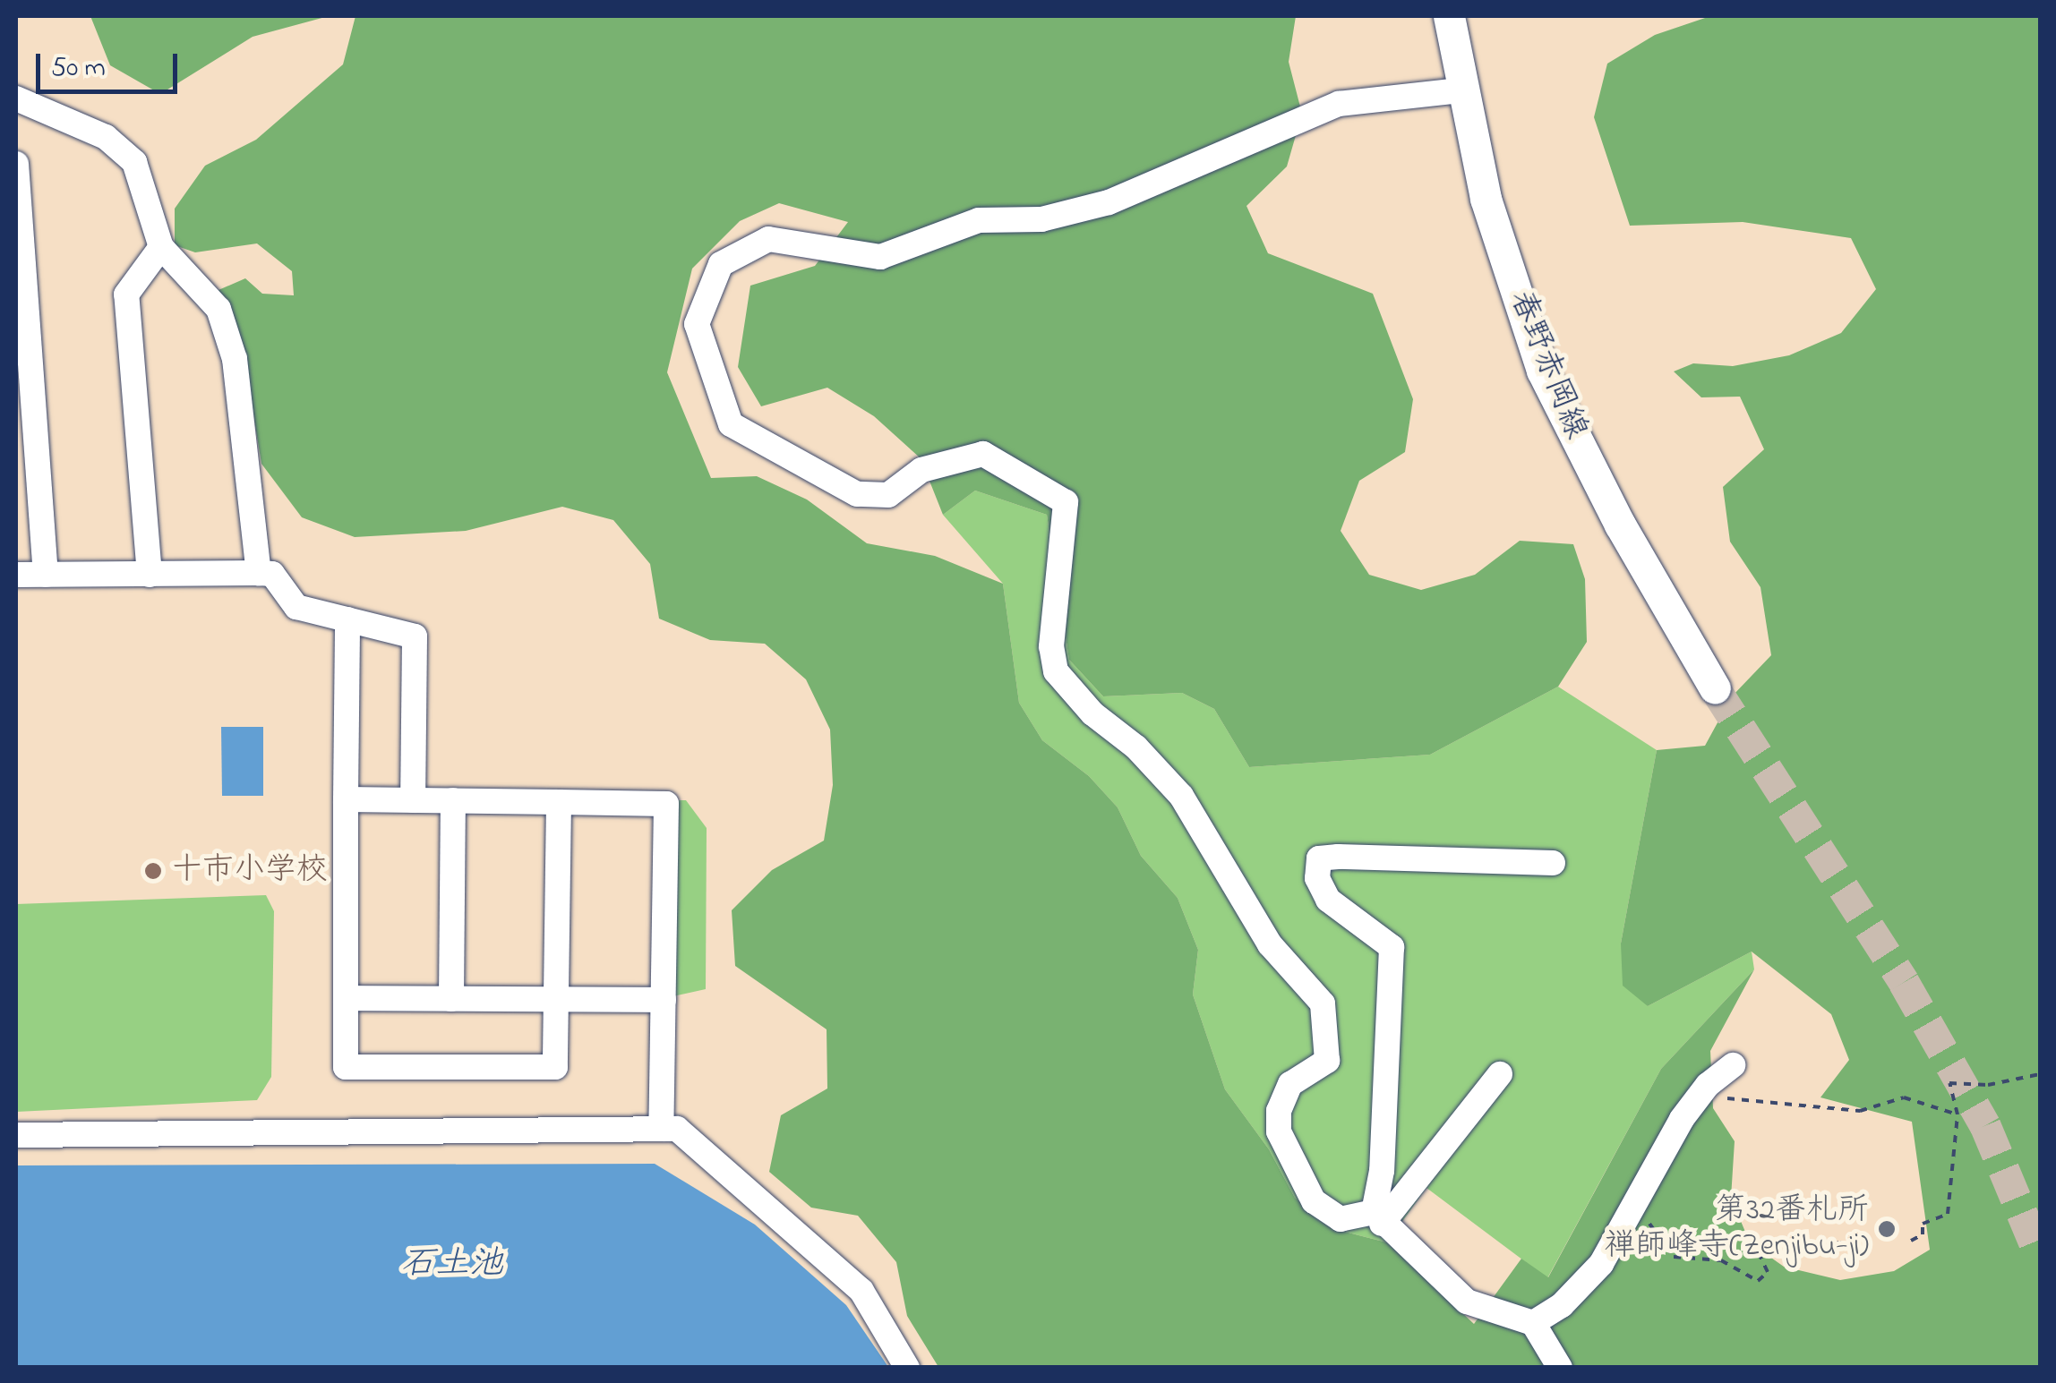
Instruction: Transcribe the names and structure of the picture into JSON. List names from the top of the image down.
{
  "streets": {
    "main road": ["春野赤岡線"]
  },
  "water": ["石土池"],
  "places": ["十市小学校", "第32番札所 禅師峰寺(Zenjibu-ji)"],
  "scale_bar": "50 m"
}
